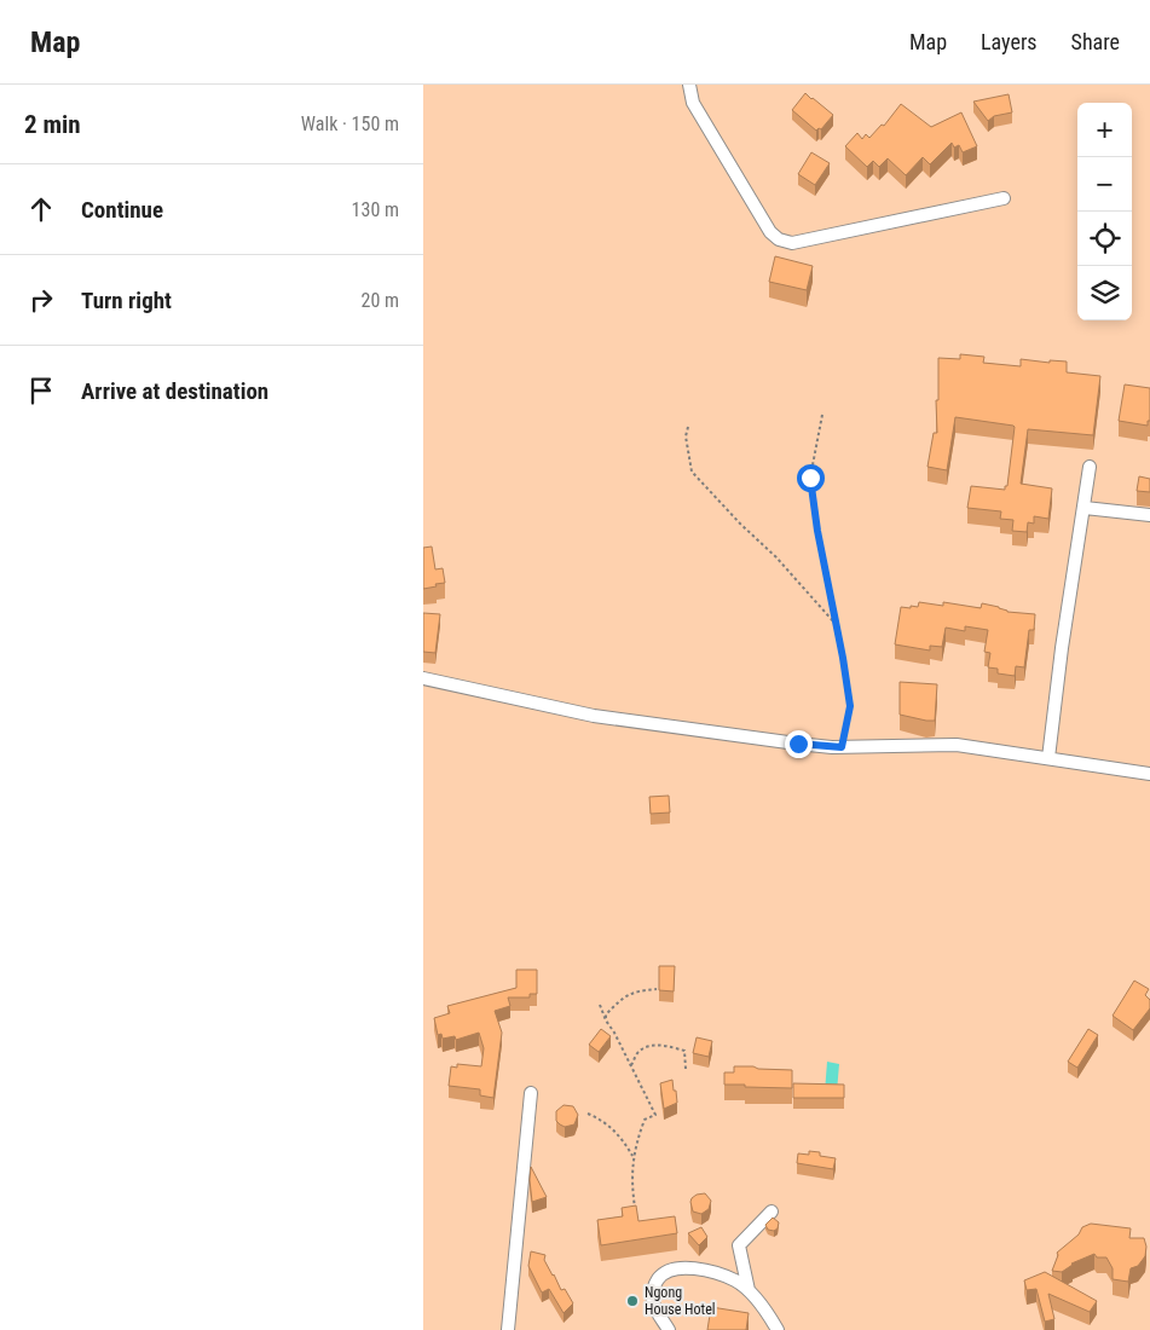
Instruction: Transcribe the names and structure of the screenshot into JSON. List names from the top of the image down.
{
  "places": ["Ngong House Hotel"],
  "page": {
    "header": "Map",
    "nav": ["Map", "Layers", "Share"],
    "heading": ["2 min", "Walk · 150 m"],
    "map_buttons": ["+", "−"],
    "list": [
      ["Continue", "130 m"],
      ["Turn right", "20 m"],
      "Arrive at destination"
    ]
  }
}
